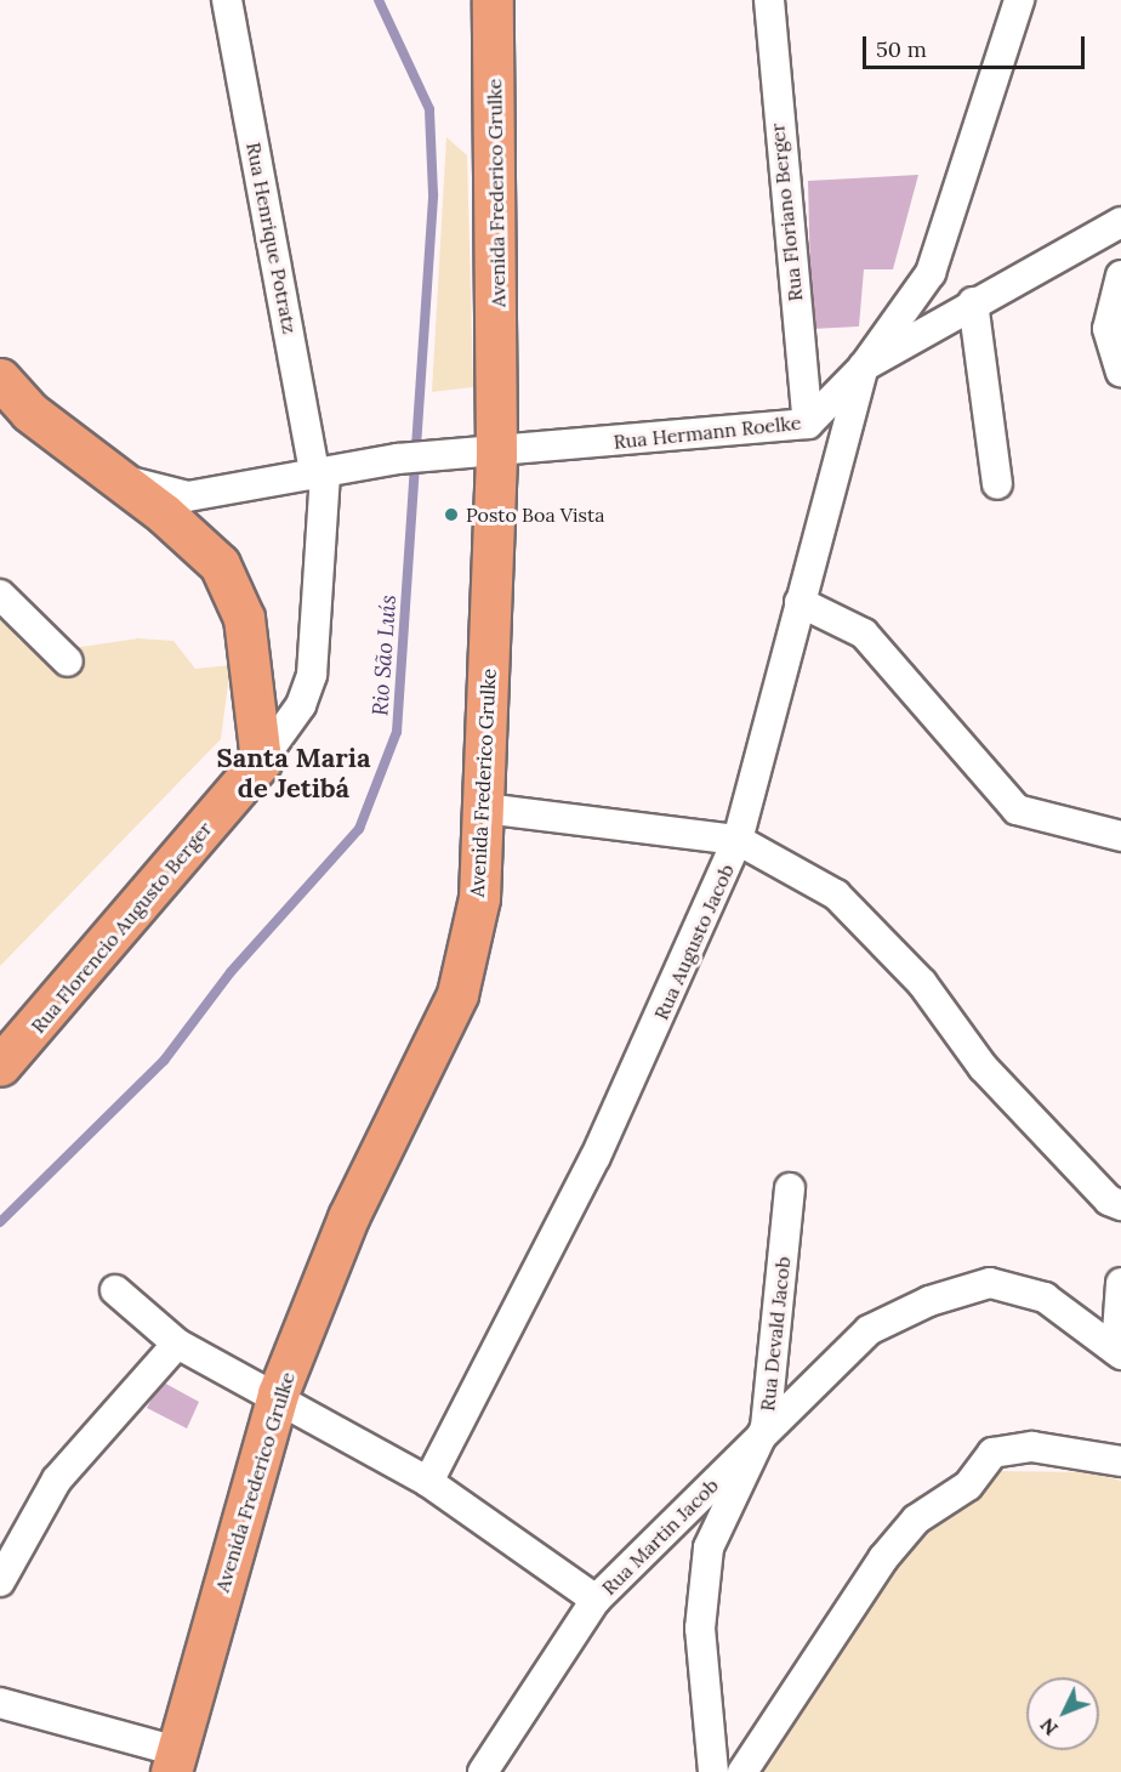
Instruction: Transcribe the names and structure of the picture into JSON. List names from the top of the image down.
{
  "streets": {
    "main road": ["Avenida Frederico Grulke", "Rua Florencio Augusto Berger"],
    "street": [
      "Rua Floriano Berger",
      "Rua Henrique Potratz",
      "Rua Hermann Roelke",
      "Rua Augusto Jacob",
      "Rua Devald Jacob",
      "Rua Martin Jacob"
    ]
  },
  "crossings": [
    ["Avenida Frederico Grulke", "Rua Hermann Roelke"],
    ["Avenida Frederico Grulke", "Rua Martin Jacob"],
    ["Rua Floriano Berger", "Rua Hermann Roelke"],
    ["Rua Henrique Potratz", "Rua Hermann Roelke"],
    ["Rua Henrique Potratz", "Rua Florencio Augusto Berger"],
    ["Rua Hermann Roelke", "Rua Augusto Jacob"],
    ["Rua Augusto Jacob", "Rua Martin Jacob"],
    ["Rua Devald Jacob", "Rua Martin Jacob"]
  ],
  "districts": ["Santa Maria de Jetibá"],
  "water": ["Rio São Luís"],
  "places": ["Posto Boa Vista"],
  "scale_bar": "50 m",
  "north": "bottom left"
}
